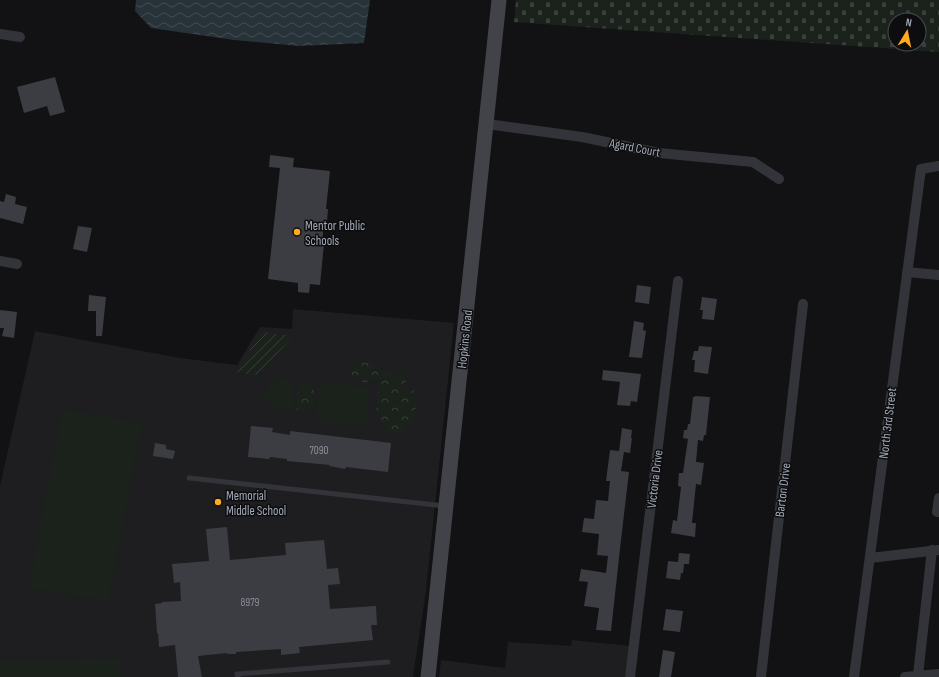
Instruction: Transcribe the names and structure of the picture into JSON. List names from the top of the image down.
{
  "streets": {
    "street": [
      "Agard Court",
      "Hopkins Road",
      "North 3rd Street",
      "Victoria Drive",
      "Barton Drive"
    ]
  },
  "crossings": [
    ["Agard Court", "Hopkins Road"]
  ],
  "places": ["Mentor Public Schools", "Memorial Middle School"],
  "house_numbers": ["7090", "8979"],
  "north": "top"
}
